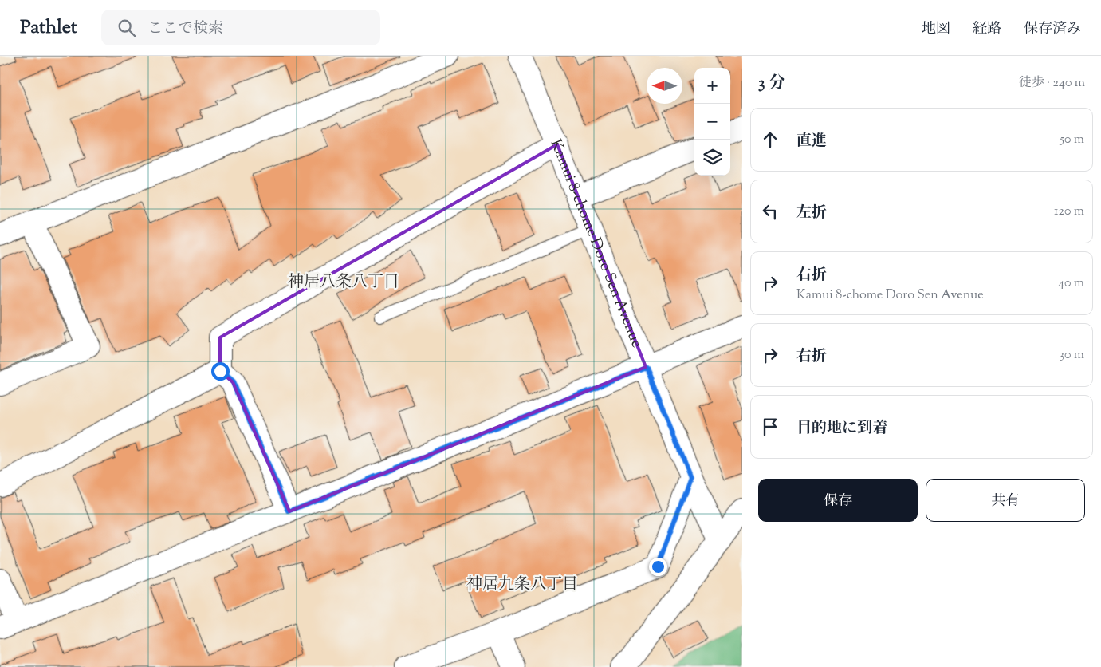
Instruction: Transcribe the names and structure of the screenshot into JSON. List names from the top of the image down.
{
  "streets": {
    "street": ["Kamui 8-chome Doro Sen Avenue"]
  },
  "districts": ["神居八条八丁目", "神居九条八丁目"],
  "north": "left",
  "page": {
    "header": "Pathlet",
    "search": "ここで検索",
    "nav": ["地図", "経路", "保存済み"],
    "heading": ["3 分", "徒歩 · 240 m"],
    "map_buttons": ["+", "−"],
    "list": [
      ["直進", "50 m"],
      ["左折", "120 m"],
      ["右折", "Kamui 8-chome Doro Sen Avenue", "40 m"],
      ["右折", "30 m"],
      "目的地に到着"
    ],
    "buttons": ["保存", "共有"]
  }
}
